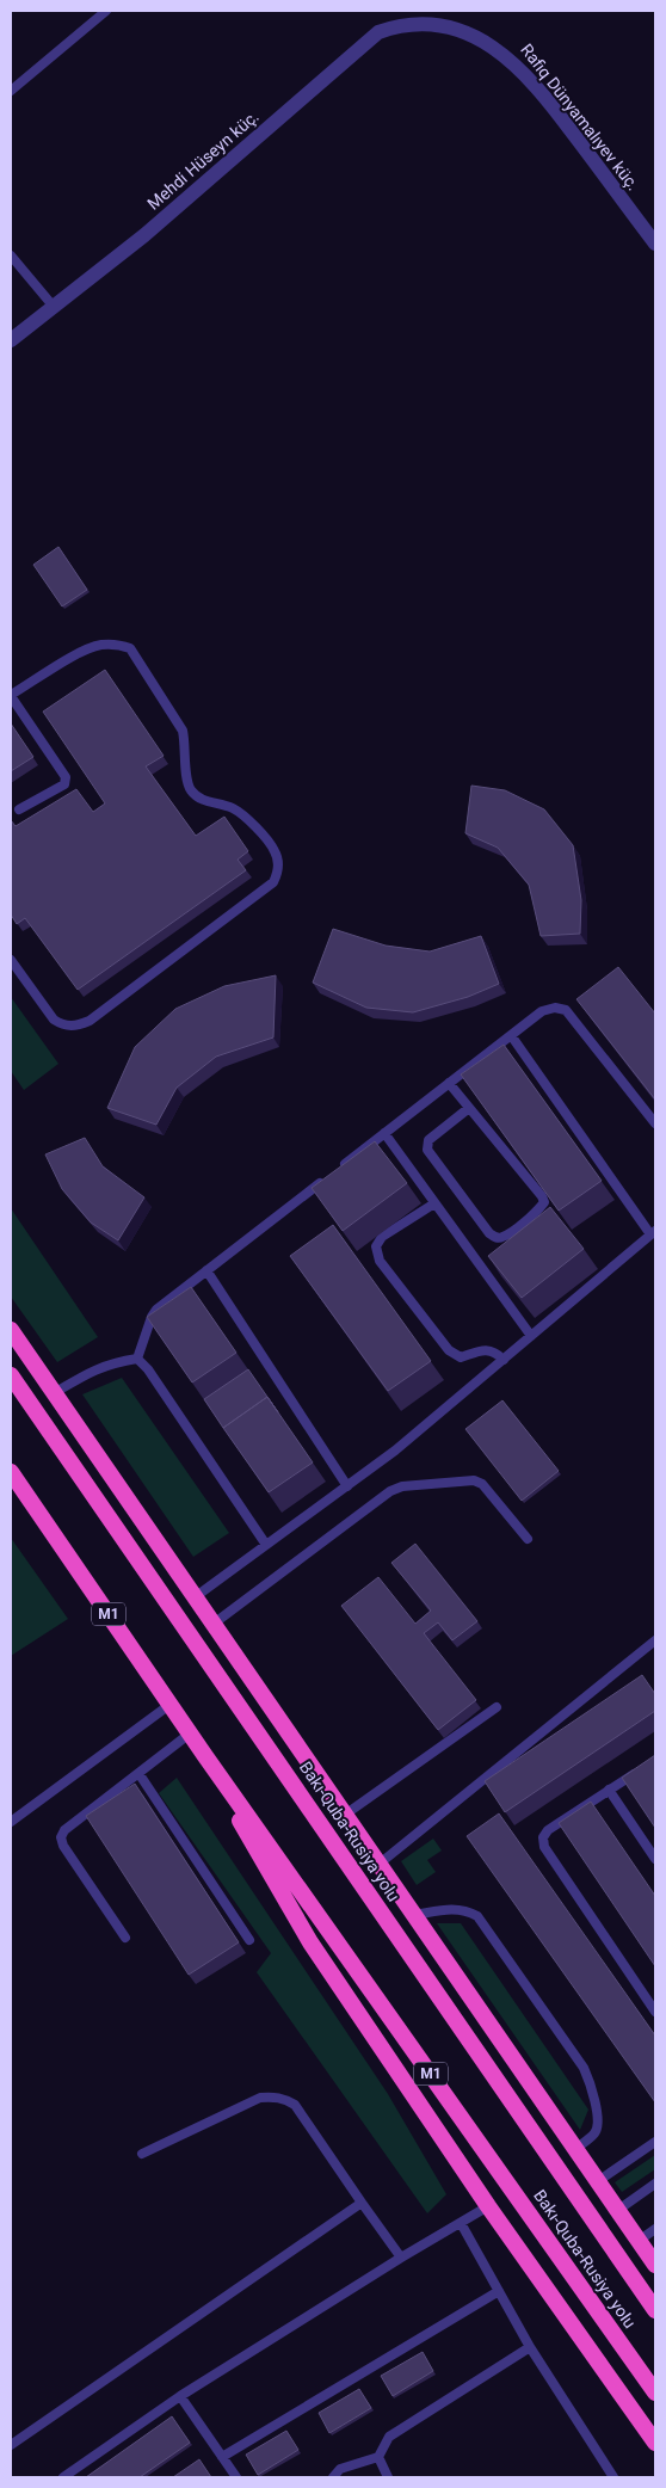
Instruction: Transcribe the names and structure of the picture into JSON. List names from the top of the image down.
{
  "streets": {
    "highway": ["M1", "Bakı-Quba-Rusiya yolu"],
    "street": ["Rafiq Dünyamalıyev küç.", "Mehdi Hüseyn küç."]
  },
  "crossings": [
    ["Rafiq Dünyamalıyev küç.", "Mehdi Hüseyn küç."]
  ]
}
